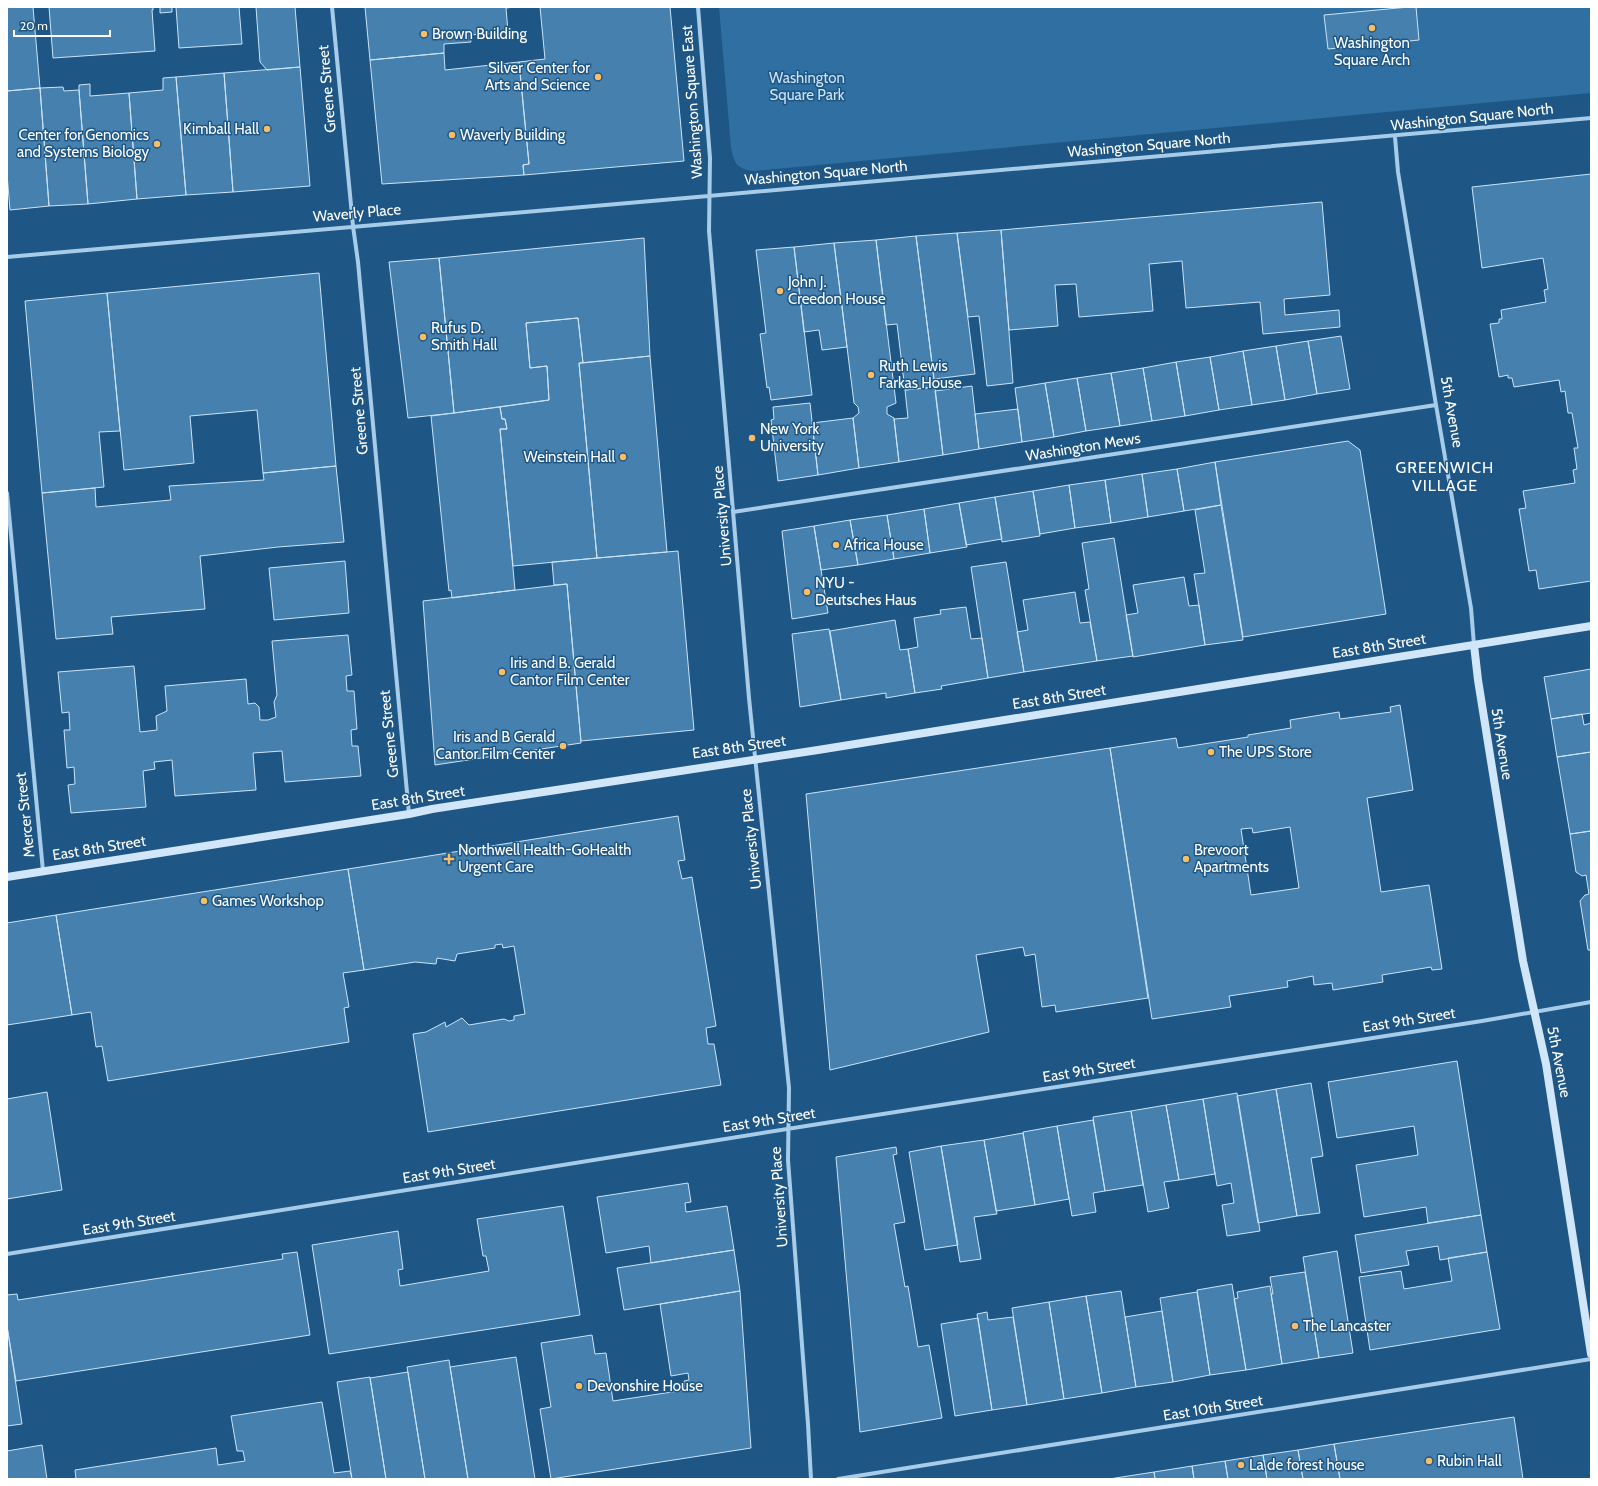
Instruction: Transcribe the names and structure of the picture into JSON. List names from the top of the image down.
{
  "streets": {
    "main road": ["5th Avenue", "East 8th Street"],
    "street": [
      "Greene Street",
      "Washington Square East",
      "Washington Square North",
      "Waverly Place",
      "Washington Mews",
      "University Place",
      "Mercer Street",
      "East 9th Street",
      "East 10th Street"
    ]
  },
  "crossings": [
    ["Greene Street", "Waverly Place"],
    ["Greene Street", "East 8th Street"],
    ["Washington Square East", "Washington Square North"],
    ["Washington Square East", "Waverly Place"],
    ["Washington Square East", "University Place"],
    ["Washington Square North", "Waverly Place"],
    ["Washington Square North", "5th Avenue"],
    ["Washington Square North", "University Place"],
    ["Waverly Place", "University Place"],
    ["5th Avenue", "Washington Mews"],
    ["5th Avenue", "East 8th Street"],
    ["5th Avenue", "East 9th Street"],
    ["Washington Mews", "University Place"],
    ["University Place", "East 8th Street"],
    ["University Place", "East 9th Street"],
    ["East 8th Street", "Mercer Street"]
  ],
  "districts": ["GREENWICH VILLAGE"],
  "parks": ["Washington Square Park"],
  "places": {
    "other": [
      "Washington Square Arch",
      "Brown Building",
      "Silver Center for Arts and Science",
      "Kimball Hall",
      "Waverly Building",
      "Center for Genomics and Systems Biology",
      "John J. Creedon House",
      "Rufus D. Smith Hall",
      "Ruth Lewis Farkas House",
      "New York University",
      "Weinstein Hall",
      "Africa House",
      "NYU - Deutsches Haus",
      "Iris and B. Gerald Cantor Film Center",
      "Iris and B Gerald Cantor Film Center",
      "The UPS Store",
      "Brevoort Apartments",
      "Games Workshop",
      "The Lancaster",
      "Devonshire House",
      "Rubin Hall",
      "La de forest house"
    ],
    "health": ["Northwell Health-GoHealth Urgent Care"]
  },
  "scale_bar": "20 m"
}
